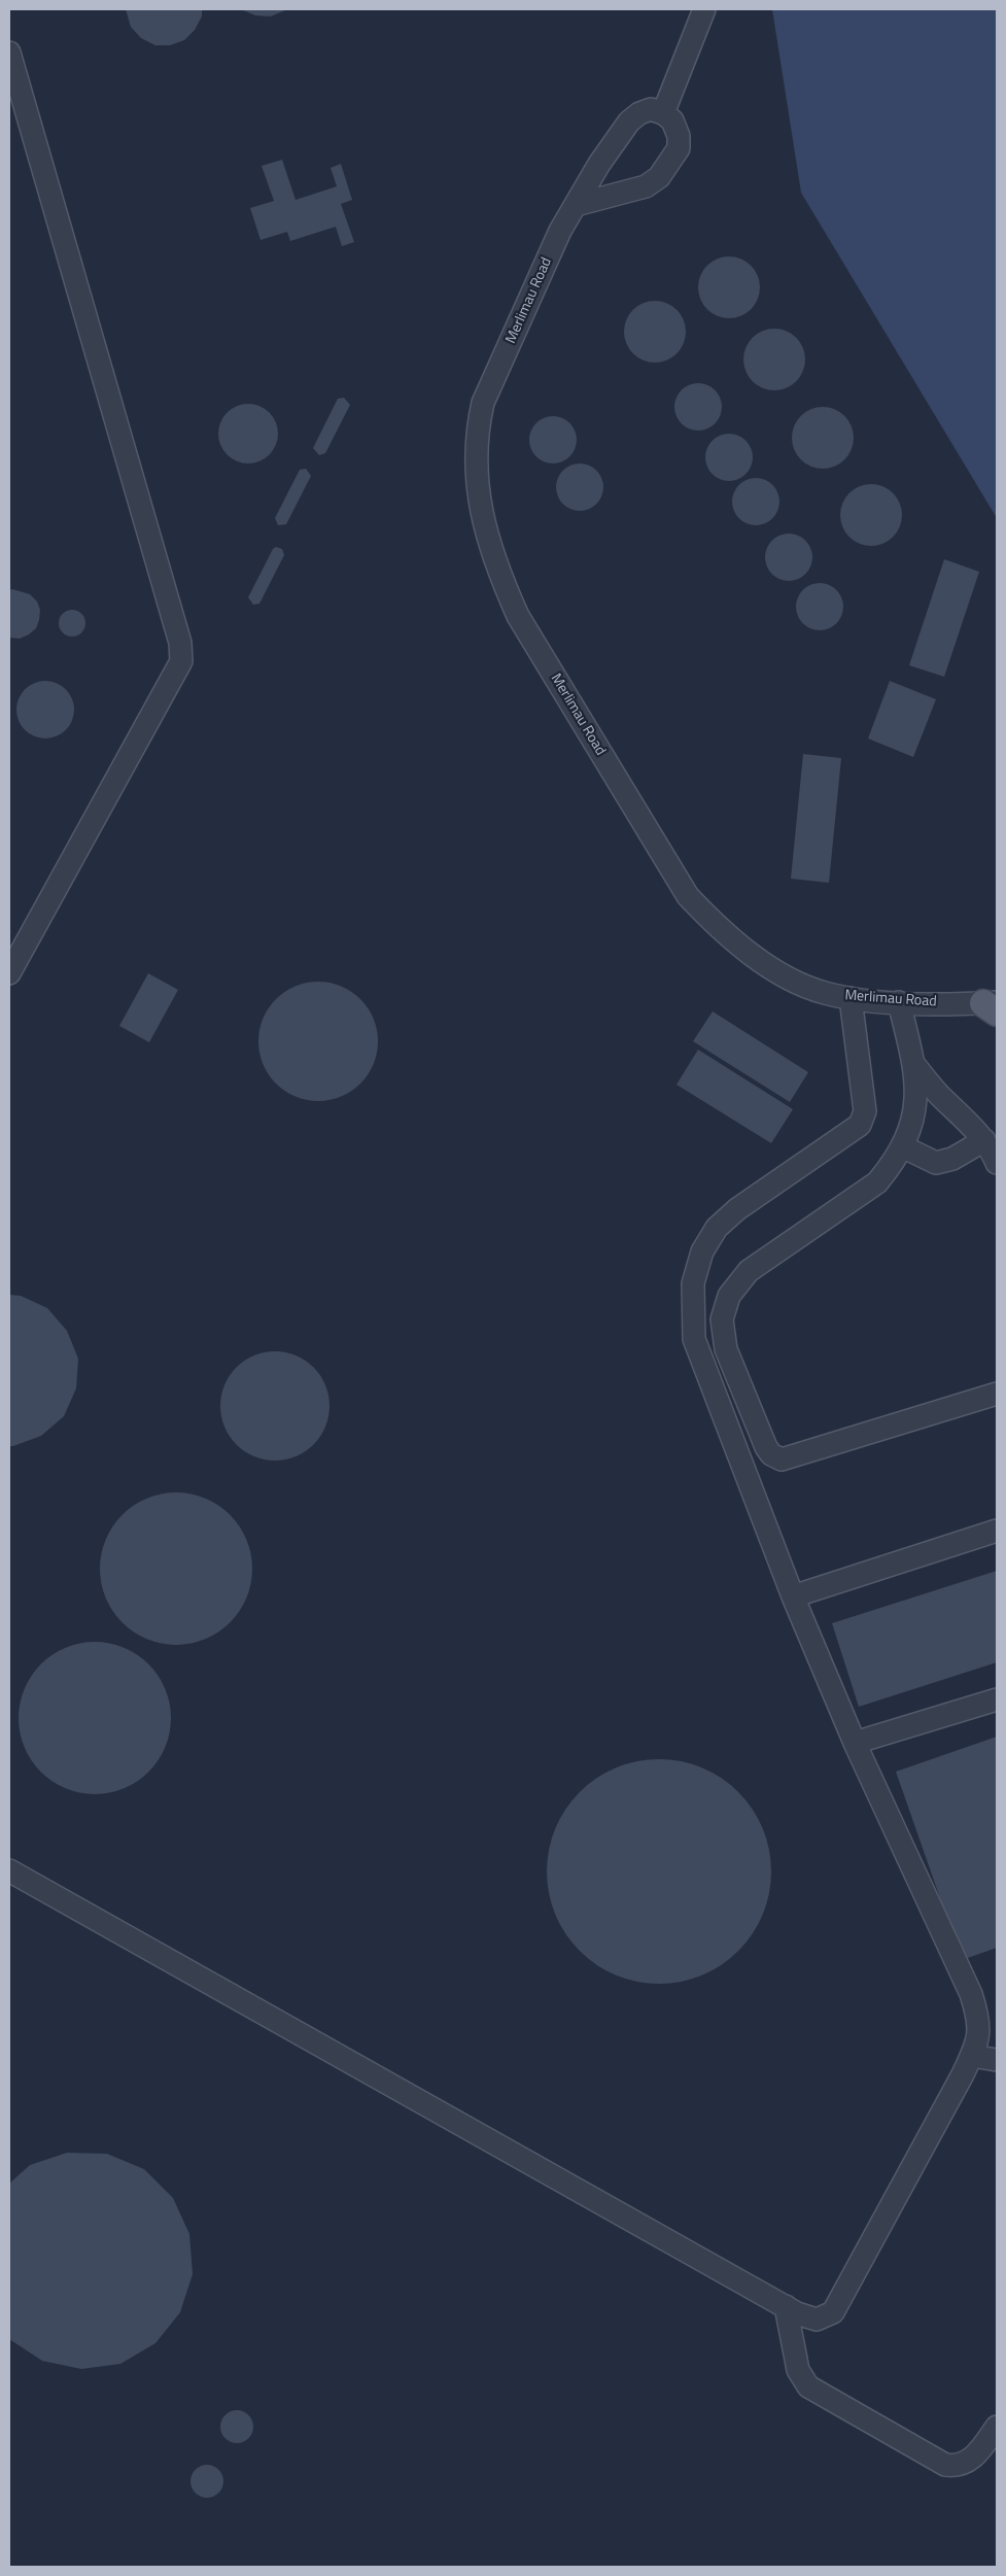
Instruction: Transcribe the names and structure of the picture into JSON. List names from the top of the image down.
{
  "streets": {
    "street": ["Merlimau Road"]
  }
}
